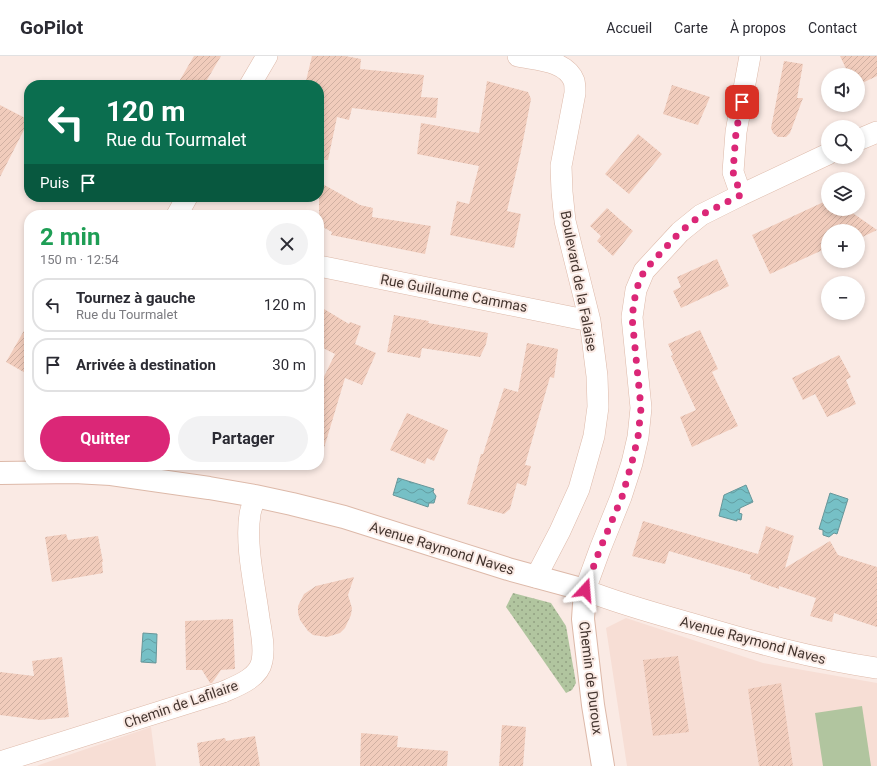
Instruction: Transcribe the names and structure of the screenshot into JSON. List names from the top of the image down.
{
  "streets": {
    "street": [
      "Boulevard de la Falaise",
      "Rue Guillaume Cammas",
      "Avenue Raymond Naves",
      "Chemin de Duroux",
      "Chemin de Lafilaire"
    ]
  },
  "crossings": [
    ["Boulevard de la Falaise", "Rue Guillaume Cammas"],
    ["Boulevard de la Falaise", "Avenue Raymond Naves"],
    ["Avenue Raymond Naves", "Chemin de Duroux"],
    ["Avenue Raymond Naves", "Chemin de Lafilaire"]
  ],
  "page": {
    "header": "GoPilot",
    "nav": [
      "Accueil",
      "Carte",
      "À propos",
      "Contact"
    ],
    "map_buttons": ["+", "−"],
    "turn": ["120 m", "Rue du Tourmalet"],
    "then": "Puis",
    "heading": ["2 min", "150 m · 12:54"],
    "list": [
      {
        "name": "Tournez à gauche",
        "note": "Rue du Tourmalet",
        "value": "120 m"
      },
      {
        "name": "Arrivée à destination",
        "value": "30 m"
      }
    ],
    "buttons": ["Quitter", "Partager"]
  }
}
